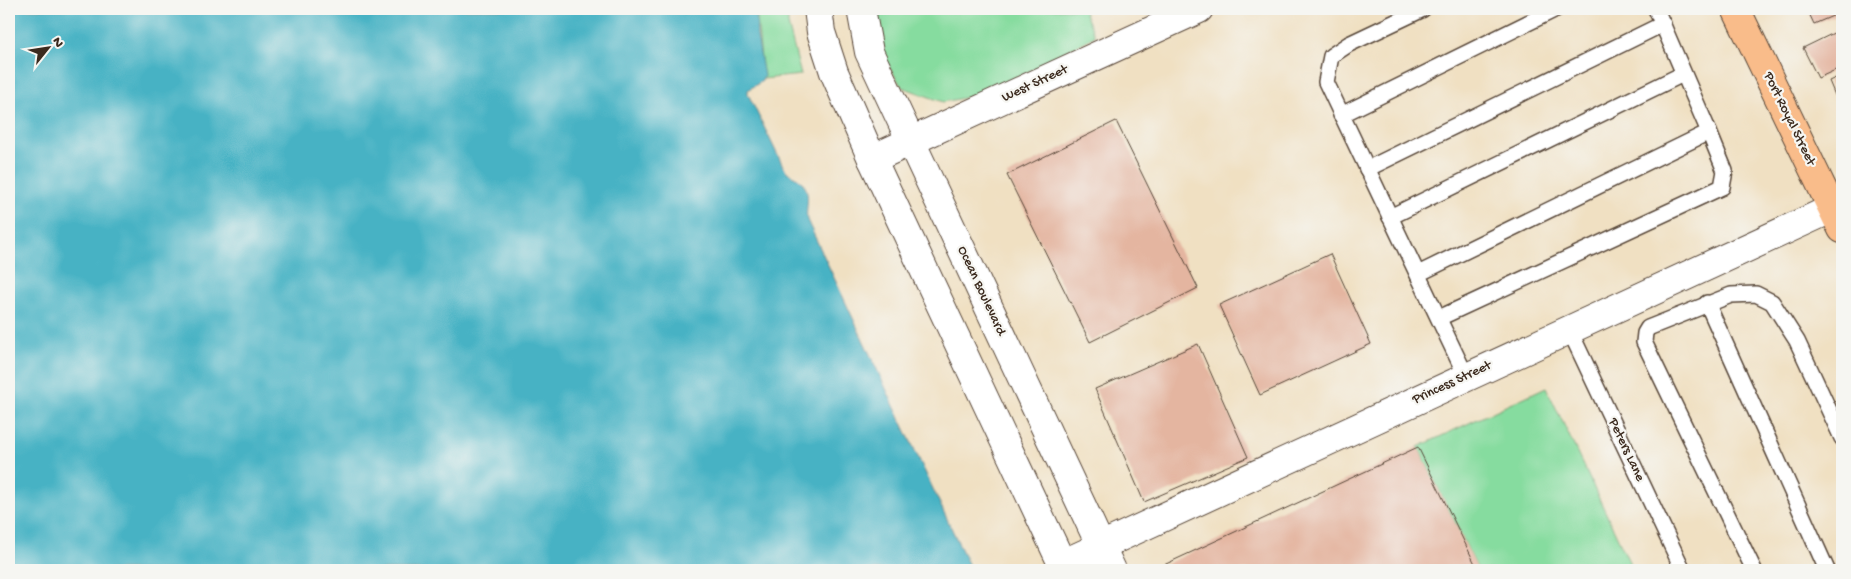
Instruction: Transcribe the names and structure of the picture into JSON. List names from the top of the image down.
{
  "streets": {
    "highway": ["Port Royal Street"],
    "street": ["West Street", "Ocean Boulevard", "Princess Street"],
    "lane": ["Peters Lane"]
  },
  "crossings": [
    ["West Street", "Ocean Boulevard"],
    ["Port Royal Street", "Princess Street"],
    ["Ocean Boulevard", "Princess Street"],
    ["Princess Street", "Peters Lane"]
  ],
  "north": "top right"
}
